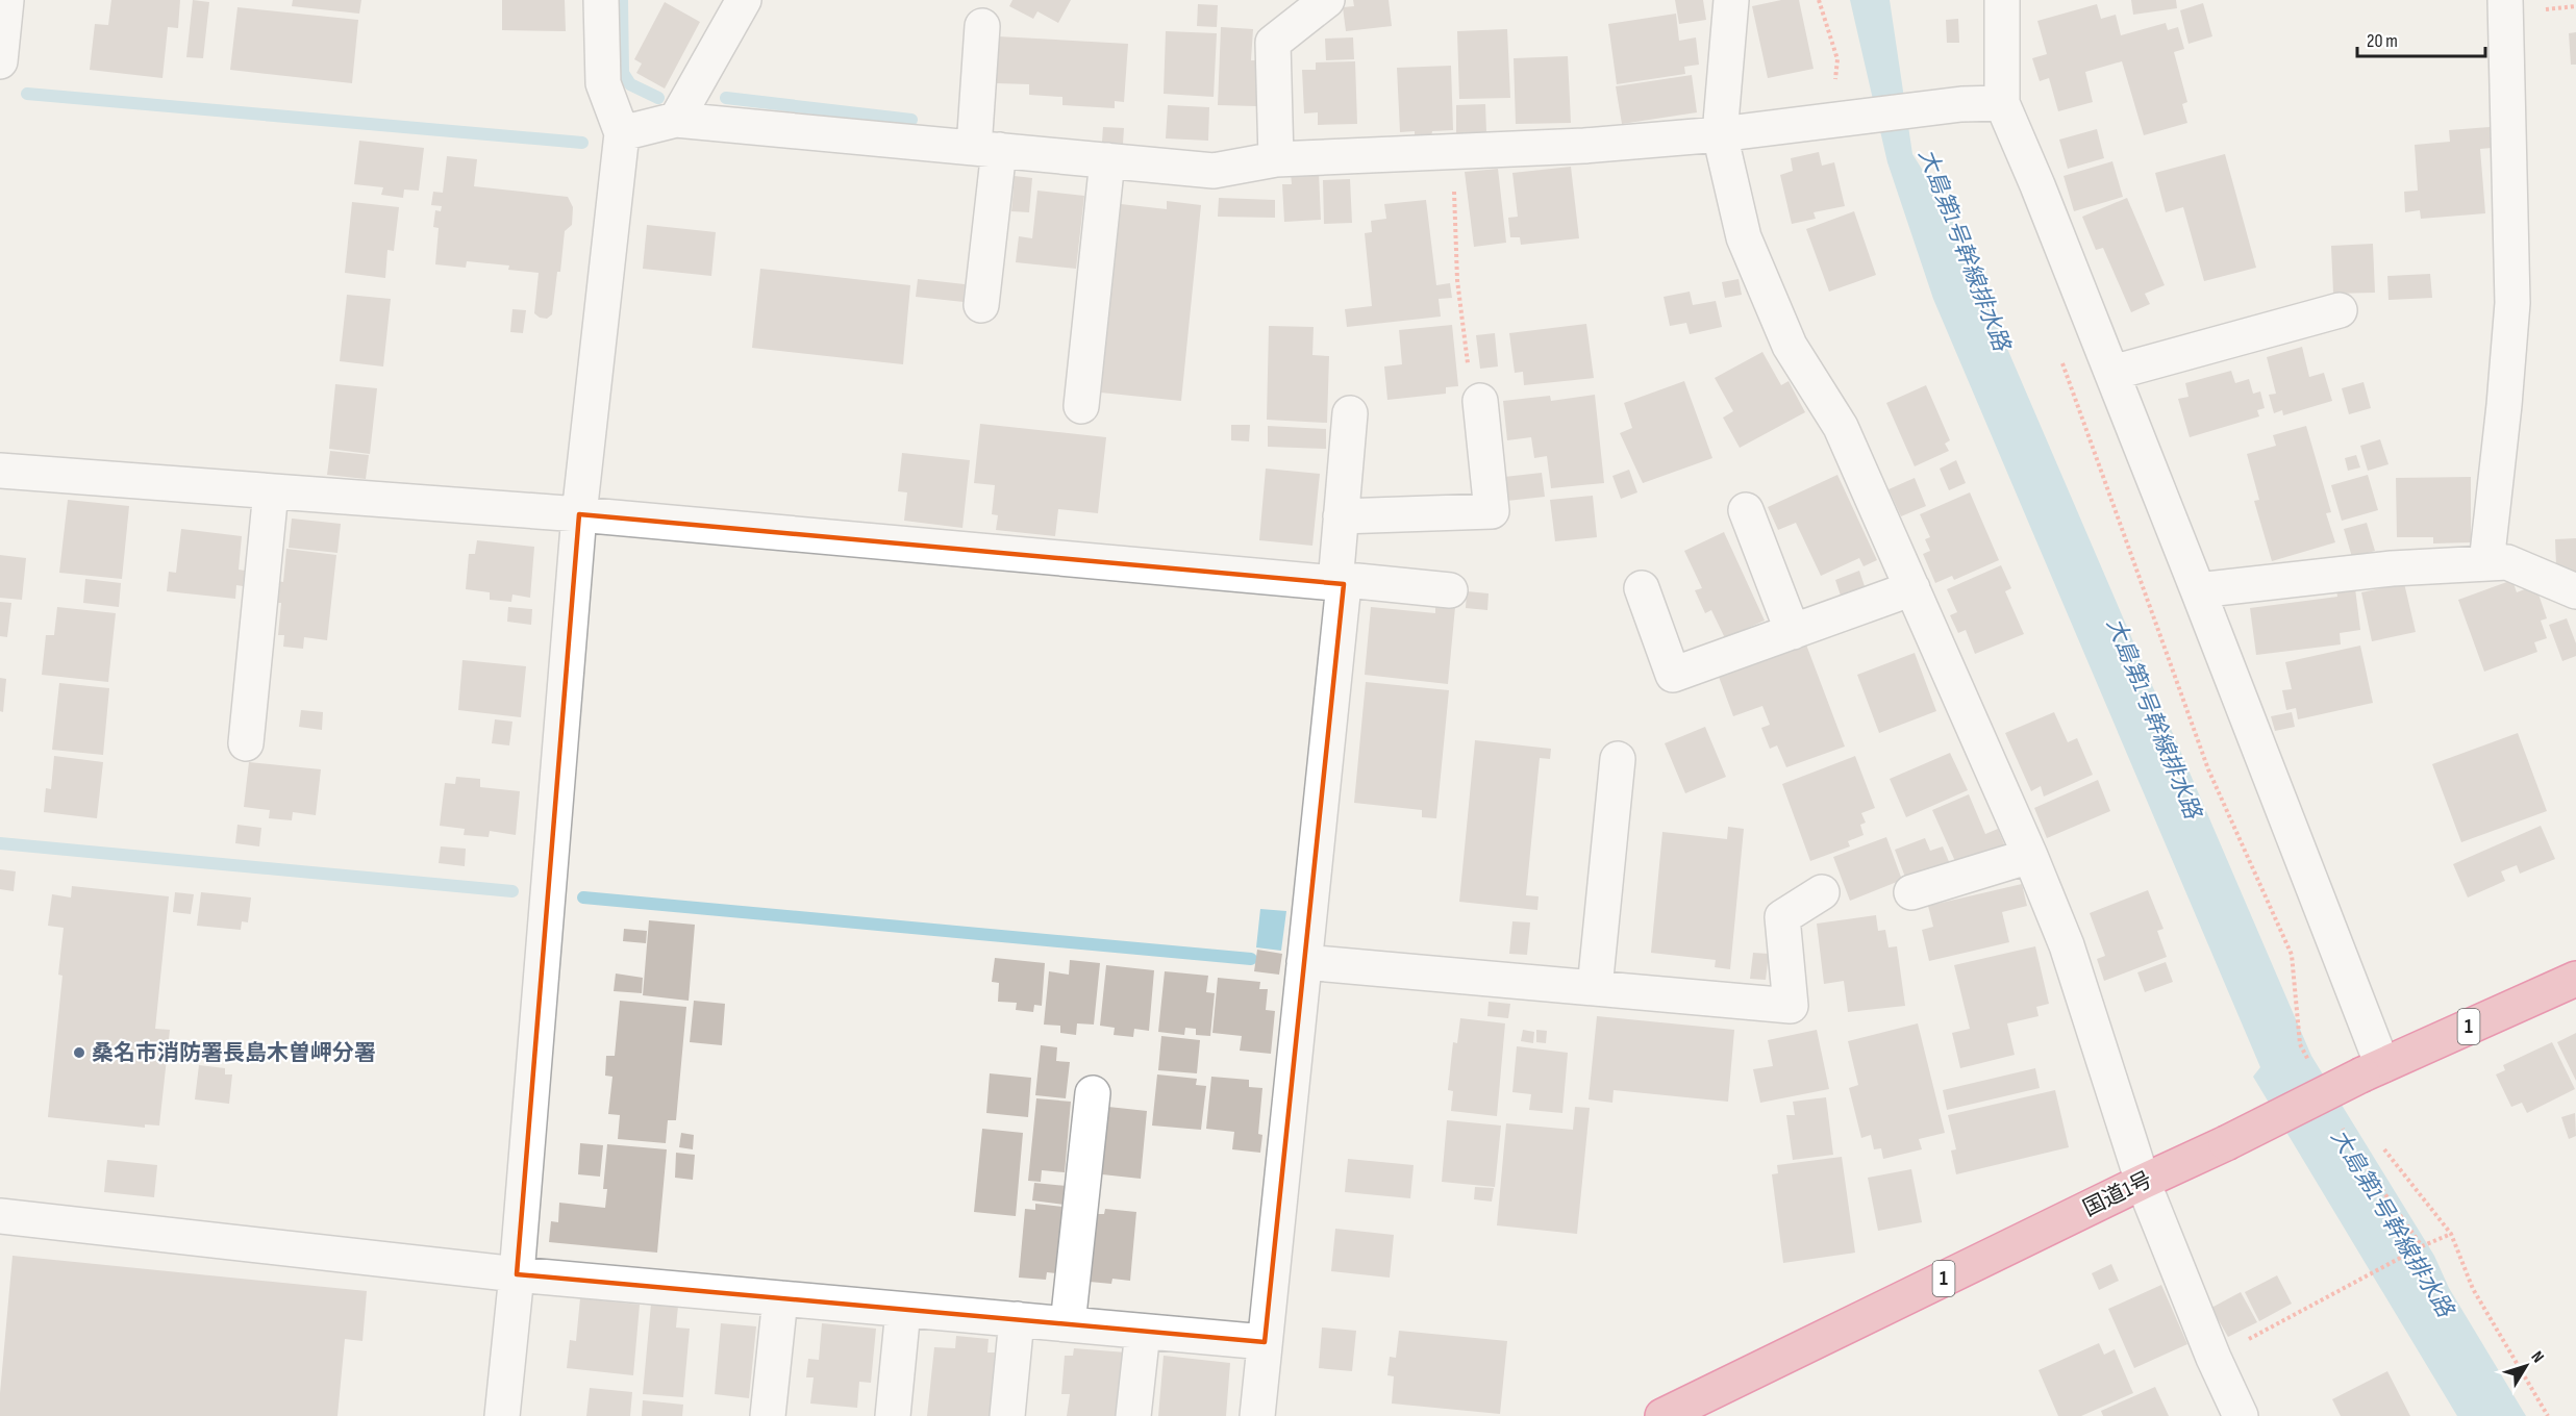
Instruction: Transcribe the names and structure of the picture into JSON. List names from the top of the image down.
{
  "streets": {
    "highway": ["1", "国道1号"]
  },
  "water": ["大島第1号幹線排水路"],
  "places": ["桑名市消防署長島木曽岬分署"],
  "scale_bar": "20 m",
  "north": "top right"
}
